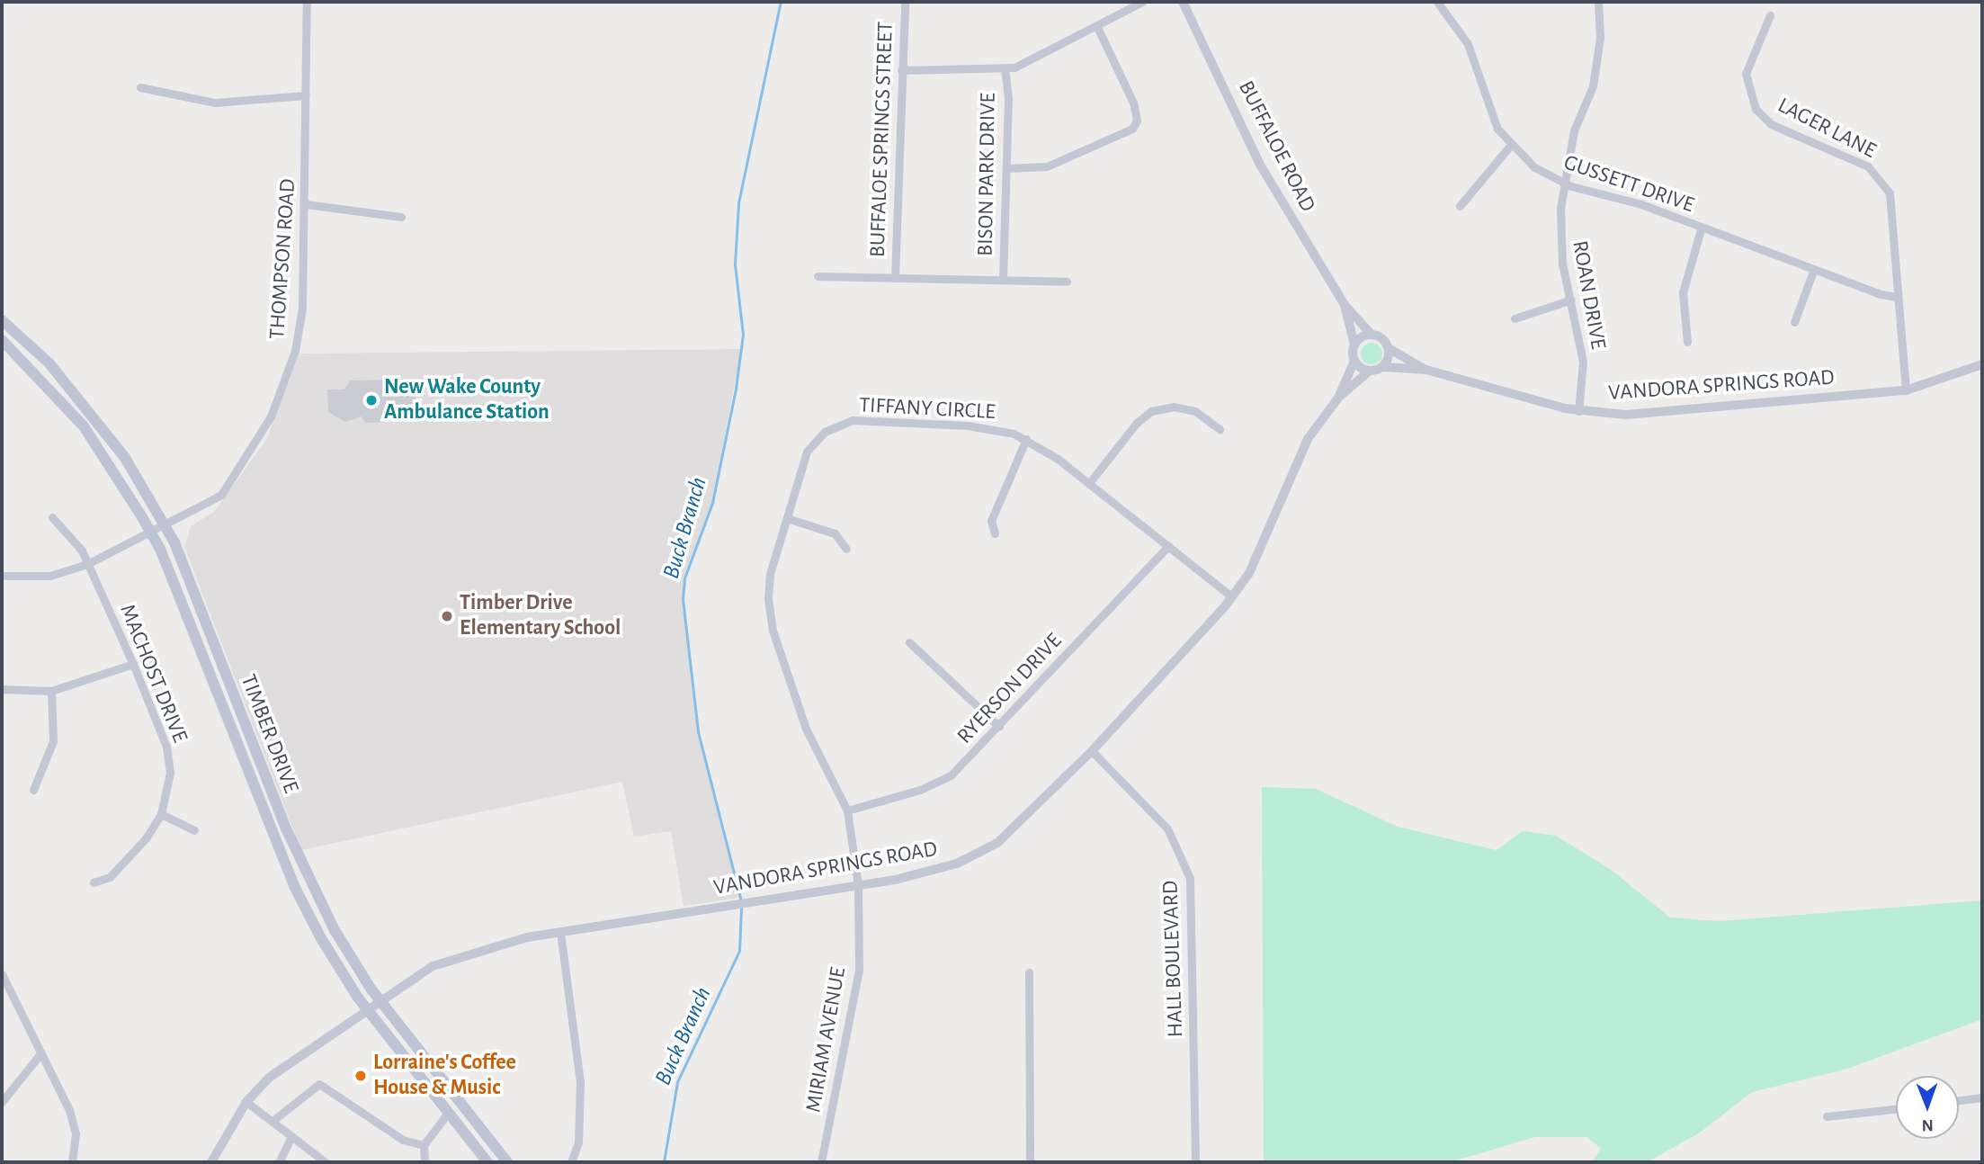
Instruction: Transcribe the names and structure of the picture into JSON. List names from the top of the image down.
{
  "streets": {
    "main road": ["TIMBER DRIVE"],
    "street": [
      "LAGER LANE",
      "BUFFALOE SPRINGS STREET",
      "BUFFALOE ROAD",
      "BISON PARK DRIVE",
      "GUSSETT DRIVE",
      "THOMPSON ROAD",
      "ROAN DRIVE",
      "VANDORA SPRINGS ROAD",
      "TIFFANY CIRCLE",
      "MACHOST DRIVE",
      "RYERSON DRIVE",
      "HALL BOULEVARD",
      "MIRIAM AVENUE"
    ]
  },
  "crossings": [
    ["LAGER LANE", "GUSSETT DRIVE"],
    ["LAGER LANE", "VANDORA SPRINGS ROAD"],
    ["BUFFALOE ROAD", "VANDORA SPRINGS ROAD"],
    ["GUSSETT DRIVE", "ROAN DRIVE"],
    ["THOMPSON ROAD", "MACHOST DRIVE"],
    ["THOMPSON ROAD", "TIMBER DRIVE"],
    ["ROAN DRIVE", "VANDORA SPRINGS ROAD"],
    ["VANDORA SPRINGS ROAD", "TIFFANY CIRCLE"],
    ["VANDORA SPRINGS ROAD", "TIMBER DRIVE"],
    ["VANDORA SPRINGS ROAD", "HALL BOULEVARD"],
    ["VANDORA SPRINGS ROAD", "MIRIAM AVENUE"],
    ["TIFFANY CIRCLE", "RYERSON DRIVE"],
    ["TIFFANY CIRCLE", "MIRIAM AVENUE"]
  ],
  "water": ["Buck Branch"],
  "places": ["New Wake County Ambulance Station", "Timber Drive Elementary School", "Lorraine's Coffee House & Music"],
  "north": "bottom"
}
